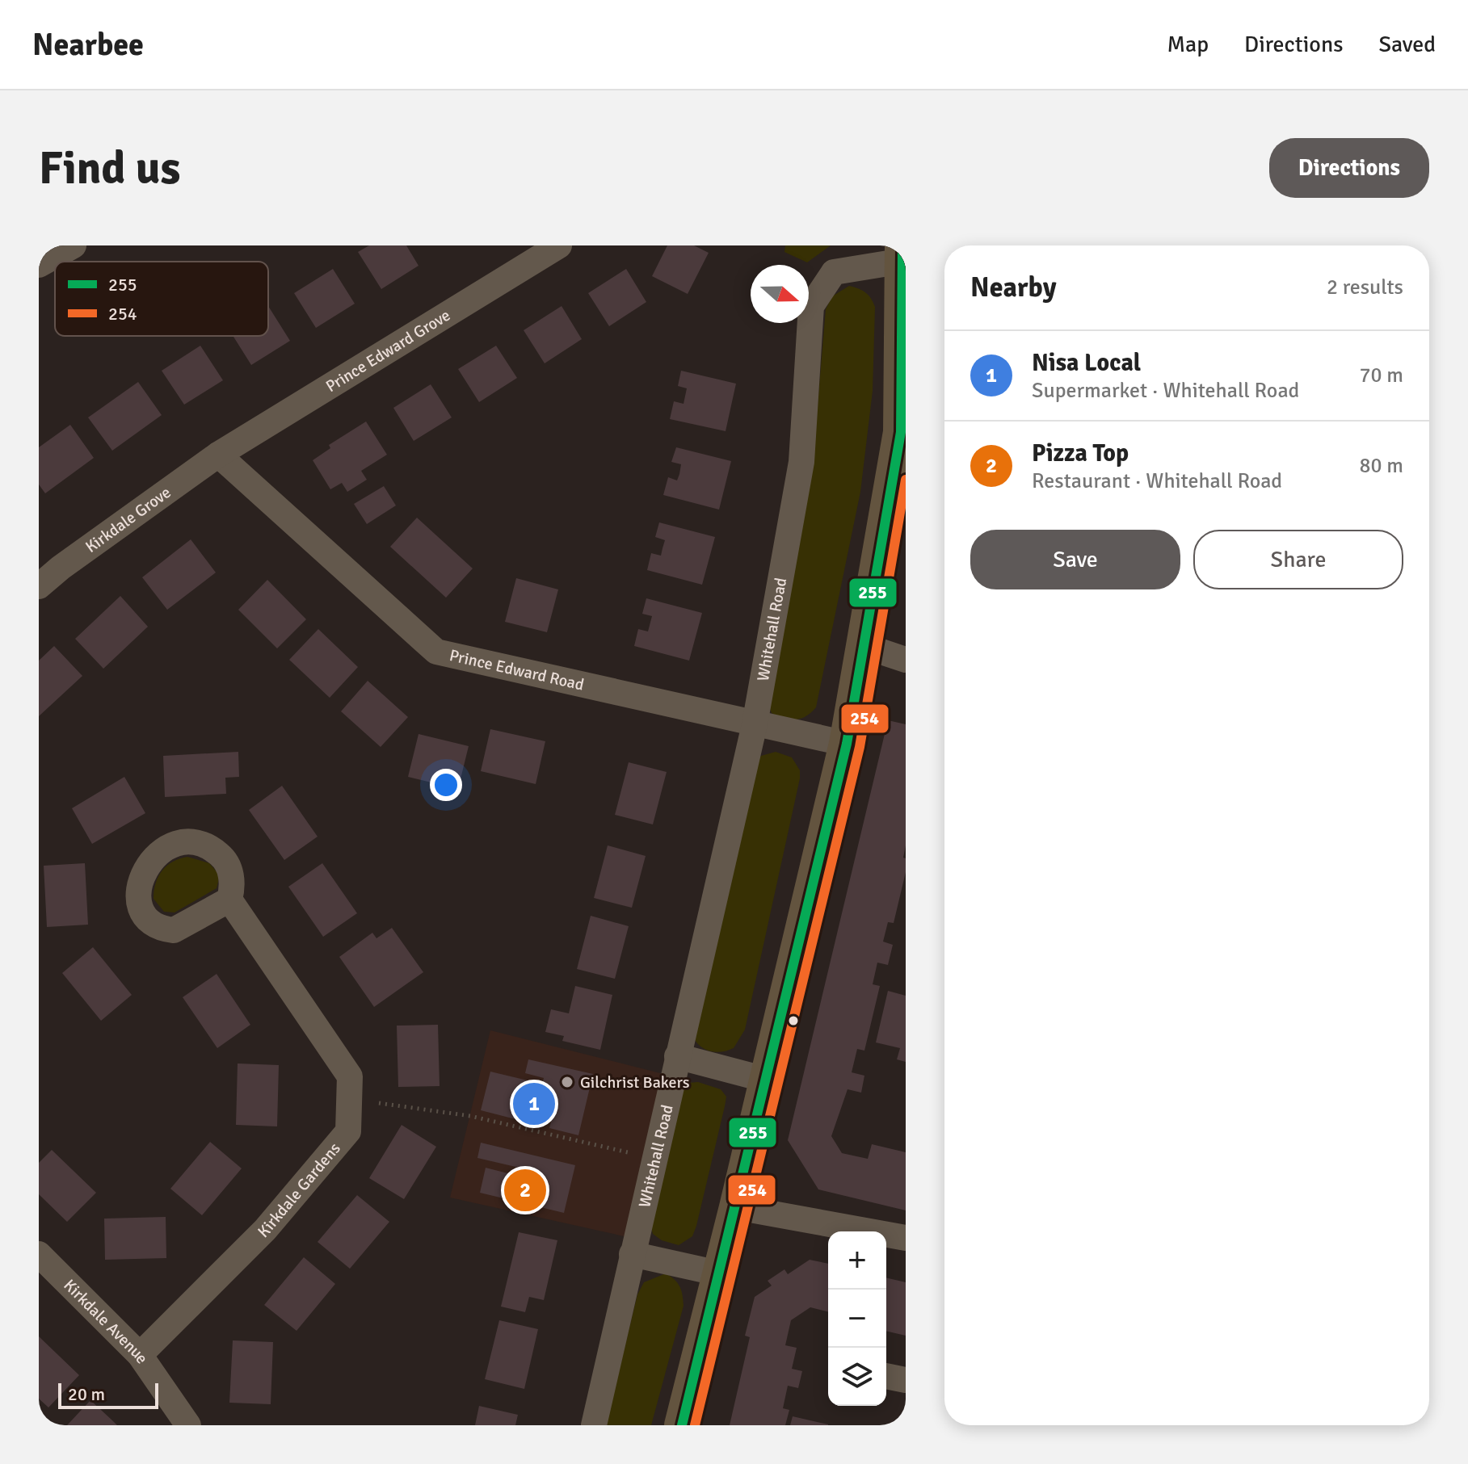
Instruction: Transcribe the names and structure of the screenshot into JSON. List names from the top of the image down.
{
  "streets": {
    "main road": ["Whitehall Road"],
    "street": [
      "Prince Edward Grove",
      "Kirkdale Grove",
      "Prince Edward Road",
      "Kirkdale Gardens",
      "Kirkdale Avenue"
    ]
  },
  "crossings": [
    ["Prince Edward Grove", "Kirkdale Grove"],
    ["Prince Edward Grove", "Prince Edward Road"],
    ["Kirkdale Grove", "Prince Edward Road"],
    ["Whitehall Road", "Prince Edward Road"],
    ["Kirkdale Gardens", "Kirkdale Avenue"]
  ],
  "places": ["Gilchrist Bakers"],
  "lines": ["transit line 255", "transit line 254"],
  "legend": ["255", "254"],
  "scale_bar": "20 m",
  "north": "right",
  "page": {
    "header": "Nearbee",
    "nav": ["Map", "Directions", "Saved"],
    "buttons": [
      "Directions",
      ["Save", "Share"]
    ],
    "title": "Find us",
    "heading": ["Nearby", "2 results"],
    "list": [
      {
        "mark": "1",
        "name": "Nisa Local",
        "note": "Supermarket · Whitehall Road",
        "value": "70 m"
      },
      {
        "mark": "2",
        "name": "Pizza Top",
        "note": "Restaurant · Whitehall Road",
        "value": "80 m"
      }
    ],
    "pins": ["1", "2"],
    "map_buttons": ["+", "−"],
    "scale": "20 m"
  }
}
